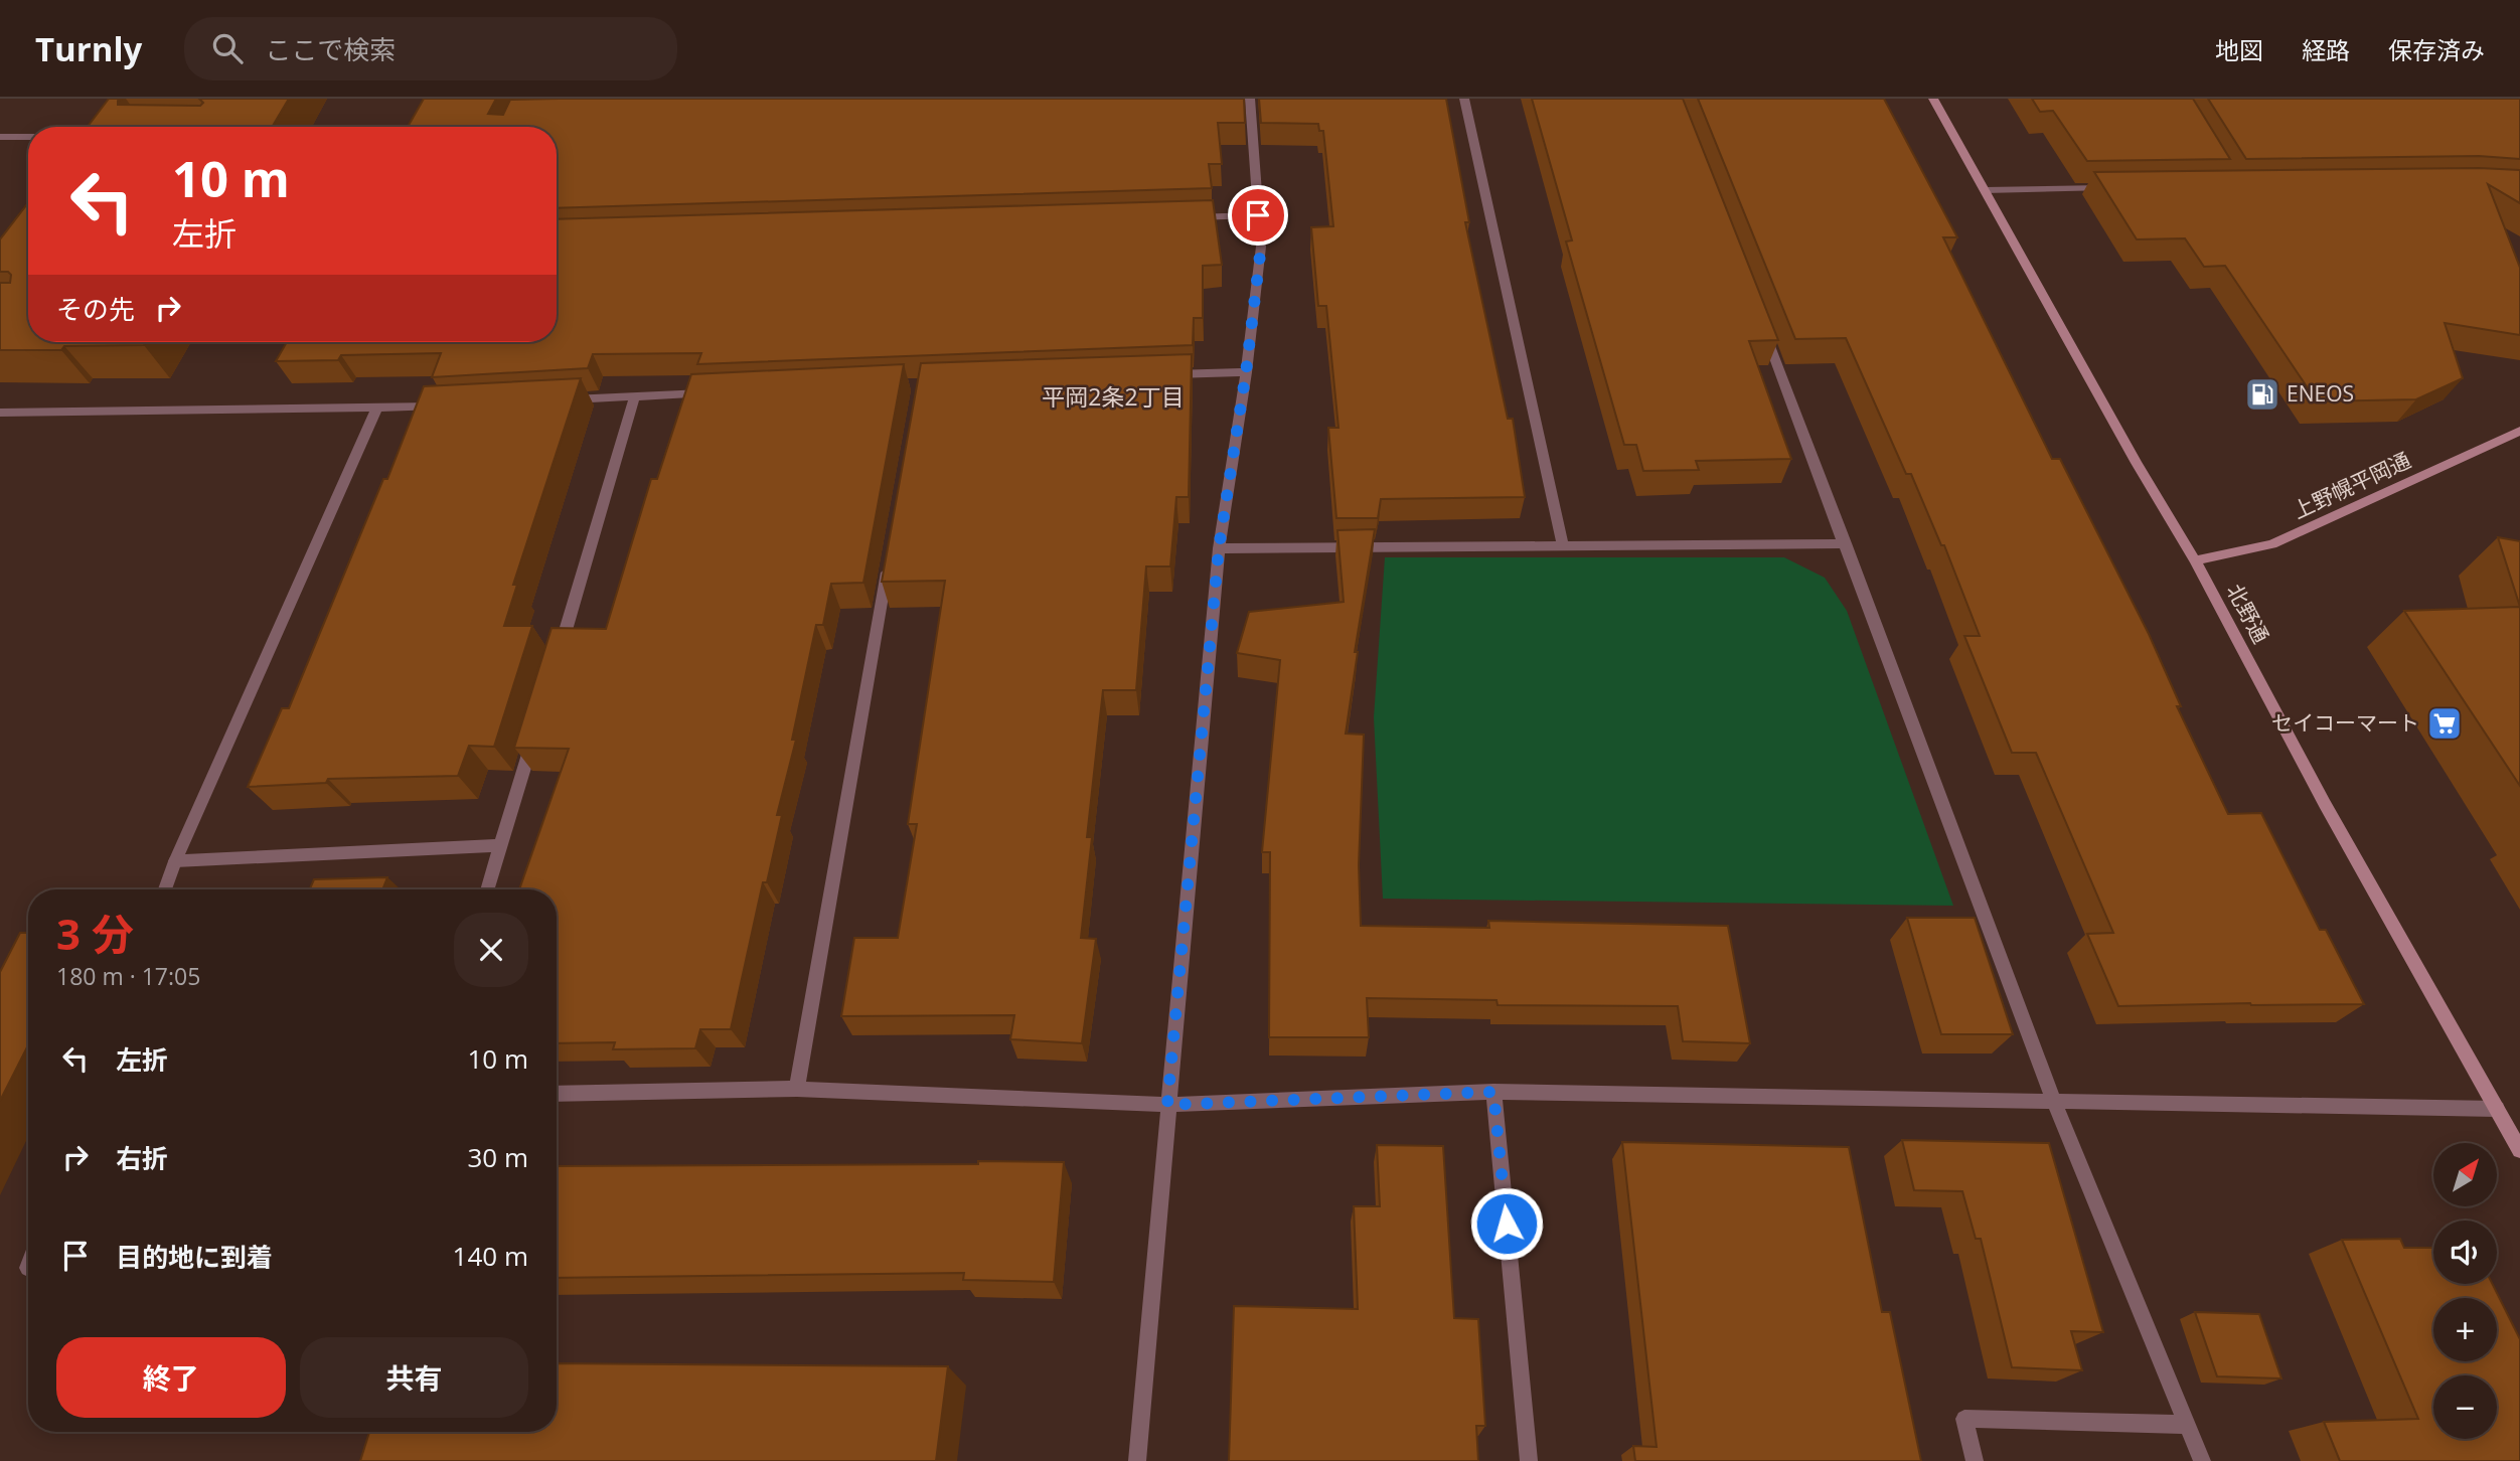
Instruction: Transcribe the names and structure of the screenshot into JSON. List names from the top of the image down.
{
  "streets": {
    "street": ["上野幌平岡通", "北野通"]
  },
  "crossings": [
    ["上野幌平岡通", "北野通"]
  ],
  "districts": ["平岡2条2丁目"],
  "places": {
    "fuel station": ["ENEOS"],
    "supermarket": ["セイコーマート"]
  },
  "north": "top right",
  "page": {
    "header": "Turnly",
    "search": "ここで検索",
    "nav": ["地図", "経路", "保存済み"],
    "turn": ["10 m", "左折"],
    "then": "その先",
    "heading": ["3 分", "180 m · 17:05"],
    "list": [
      {
        "name": "左折",
        "value": "10 m"
      },
      {
        "name": "右折",
        "value": "30 m"
      },
      {
        "name": "目的地に到着",
        "value": "140 m"
      }
    ],
    "map_buttons": ["+", "−"],
    "buttons": ["終了", "共有"]
  }
}
